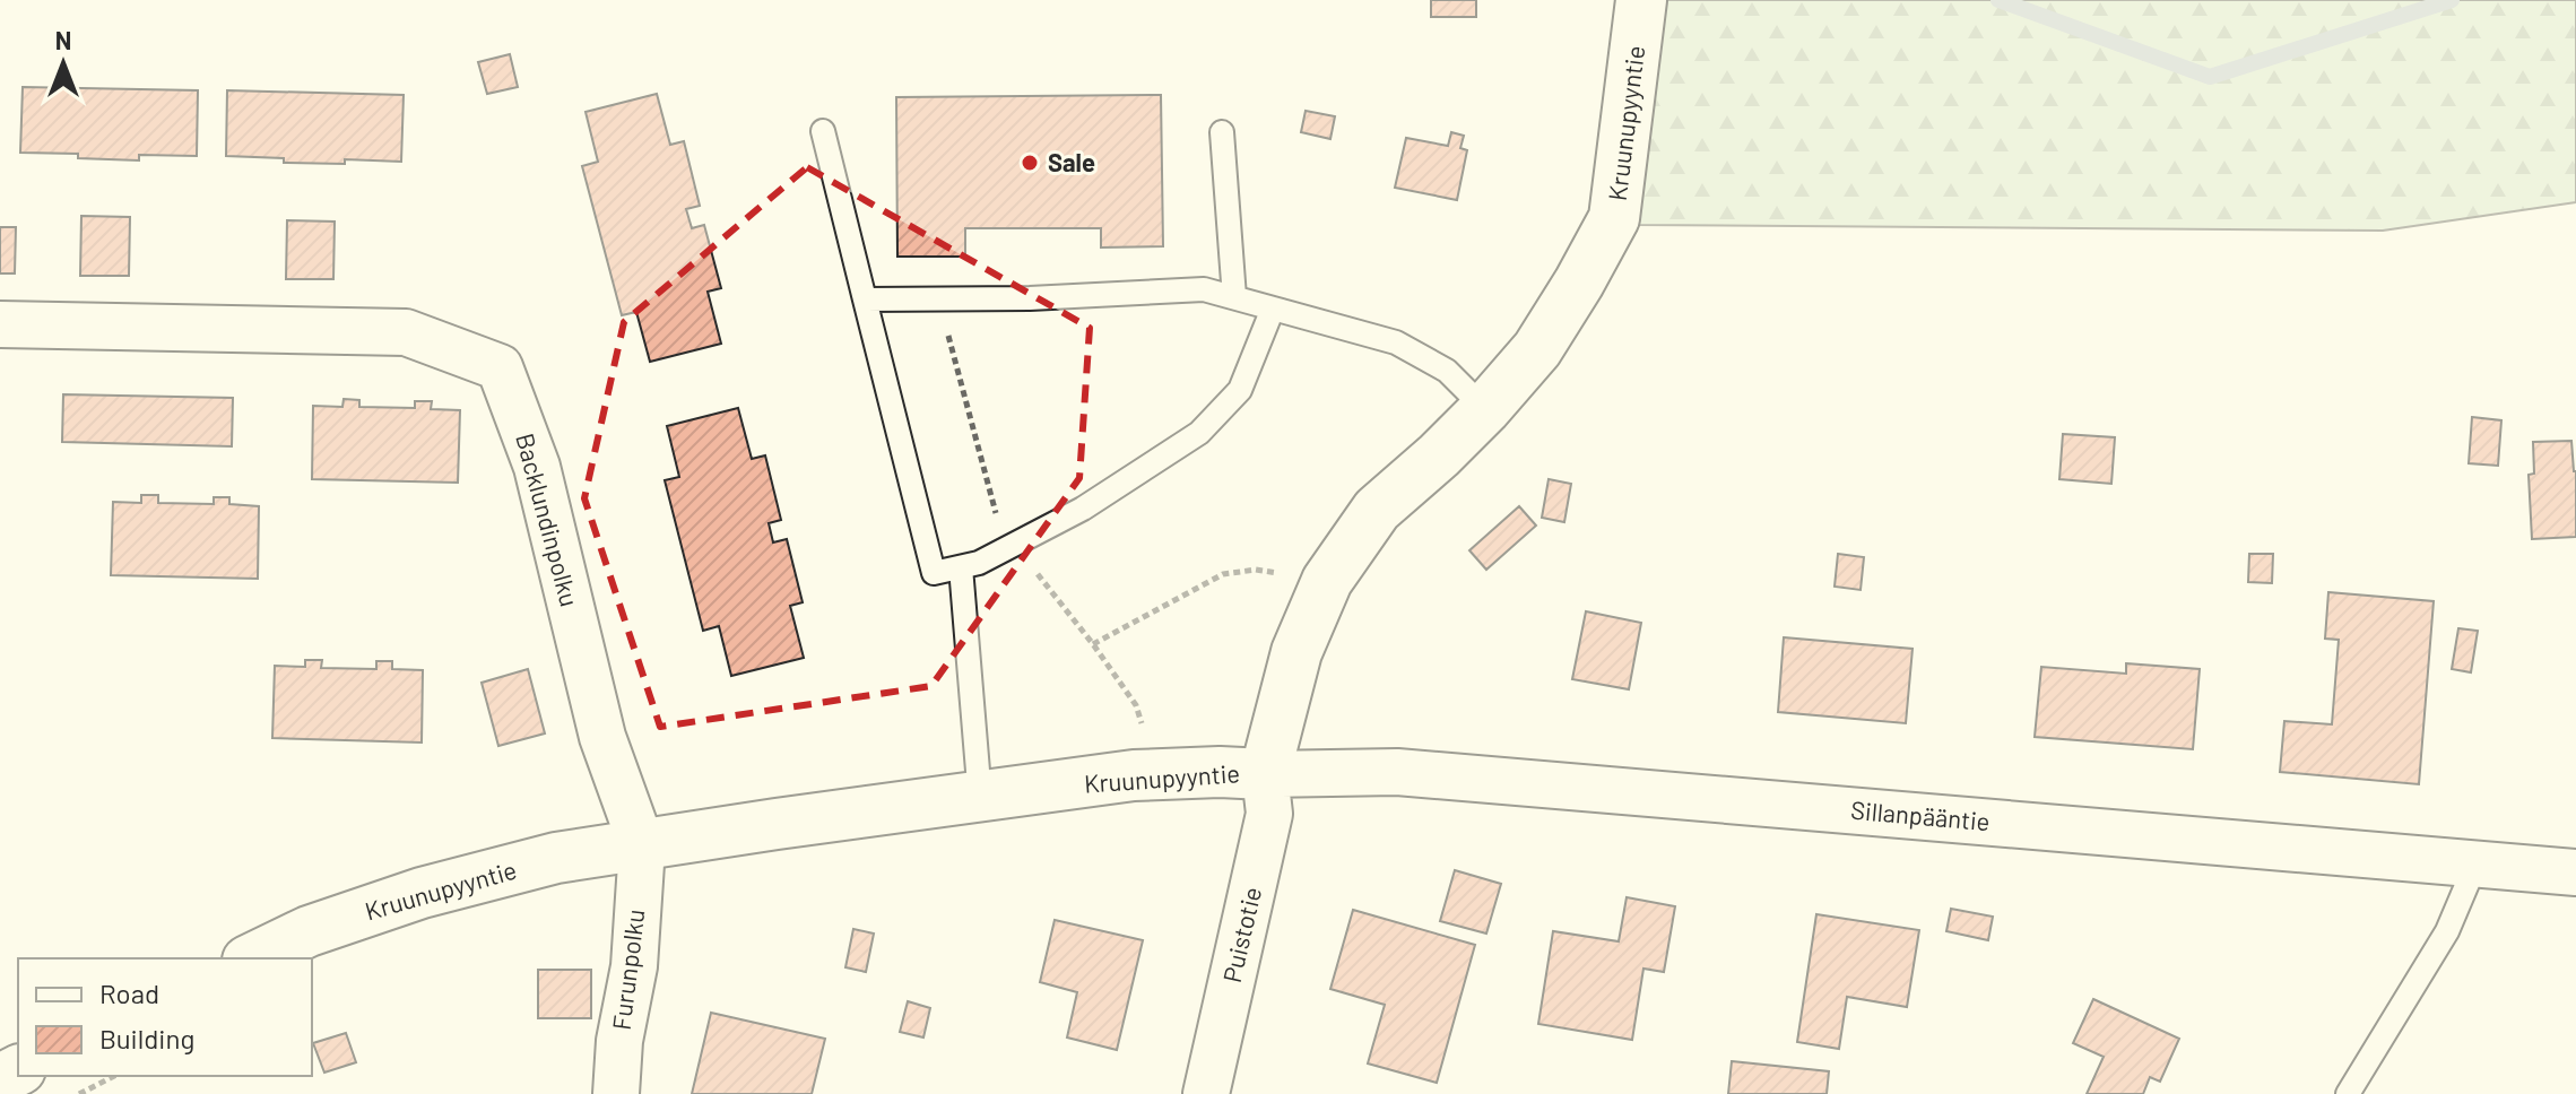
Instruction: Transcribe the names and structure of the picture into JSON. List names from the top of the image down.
{
  "streets": {
    "street": [
      "Kruunupyyntie",
      "Backlundinpolku",
      "Sillanpääntie",
      "Puistotie",
      "Furunpolku"
    ]
  },
  "crossings": [
    ["Kruunupyyntie", "Backlundinpolku"],
    ["Kruunupyyntie", "Sillanpääntie"],
    ["Kruunupyyntie", "Puistotie"],
    ["Kruunupyyntie", "Furunpolku"],
    ["Backlundinpolku", "Furunpolku"],
    ["Sillanpääntie", "Puistotie"]
  ],
  "places": ["Sale"],
  "legend": ["Road", "Building"],
  "north": "top"
}
